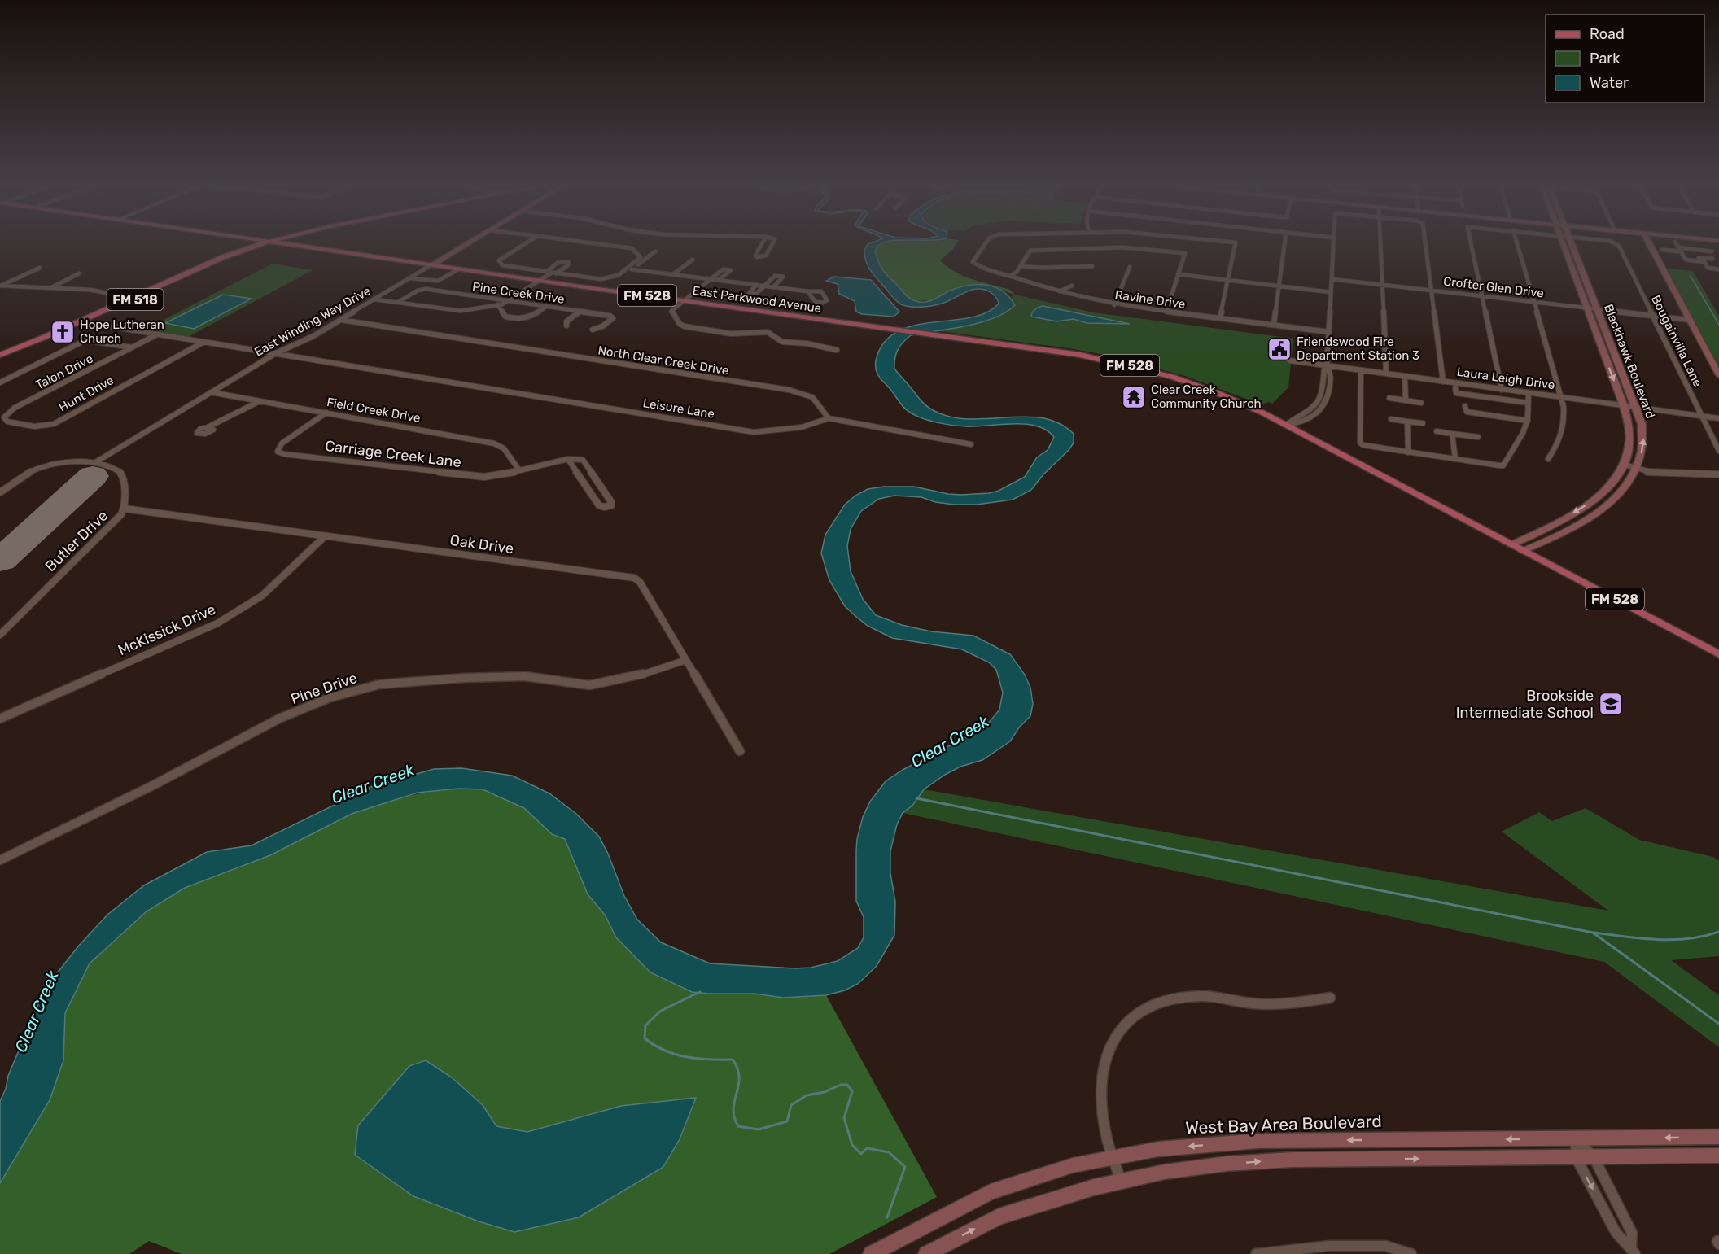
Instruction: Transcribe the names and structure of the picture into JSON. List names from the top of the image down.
{
  "streets": {
    "main road": [
      "FM 528",
      "FM 518",
      "East Parkwood Avenue",
      "East Winding Way Drive",
      "Blackhawk Boulevard",
      "West Bay Area Boulevard"
    ],
    "street": [
      "Crofter Glen Drive",
      "Pine Creek Drive",
      "Ravine Drive",
      "Bougainvilla Lane",
      "North Clear Creek Drive",
      "Talon Drive",
      "Laura Leigh Drive",
      "Hunt Drive",
      "Leisure Lane",
      "Field Creek Drive",
      "Carriage Creek Lane",
      "Butler Drive",
      "Oak Drive",
      "McKissick Drive",
      "Pine Drive"
    ]
  },
  "crossings": [
    ["Crofter Glen Drive", "Bougainvilla Lane"],
    ["Crofter Glen Drive", "Blackhawk Boulevard"],
    ["FM 528", "East Parkwood Avenue"],
    ["FM 528", "Blackhawk Boulevard"],
    ["FM 518", "Leisure Lane"],
    ["East Parkwood Avenue", "East Winding Way Drive"],
    ["East Winding Way Drive", "North Clear Creek Drive"],
    ["East Winding Way Drive", "Leisure Lane"],
    ["East Winding Way Drive", "Field Creek Drive"],
    ["East Winding Way Drive", "Butler Drive"],
    ["Bougainvilla Lane", "Laura Leigh Drive"],
    ["North Clear Creek Drive", "Leisure Lane"],
    ["Blackhawk Boulevard", "Laura Leigh Drive"],
    ["Talon Drive", "Hunt Drive"],
    ["Talon Drive", "Leisure Lane"],
    ["Hunt Drive", "Leisure Lane"],
    ["Field Creek Drive", "Carriage Creek Lane"],
    ["Butler Drive", "Oak Drive"],
    ["Oak Drive", "McKissick Drive"],
    ["Oak Drive", "Pine Drive"]
  ],
  "water": ["Clear Creek"],
  "places": {
    "church": ["Hope Lutheran Church"],
    "public building": ["Friendswood Fire Department Station 3"],
    "temple": ["Clear Creek Community Church"],
    "school or university": ["Brookside Intermediate School"]
  },
  "legend": ["Road", "Park", "Water"]
}
